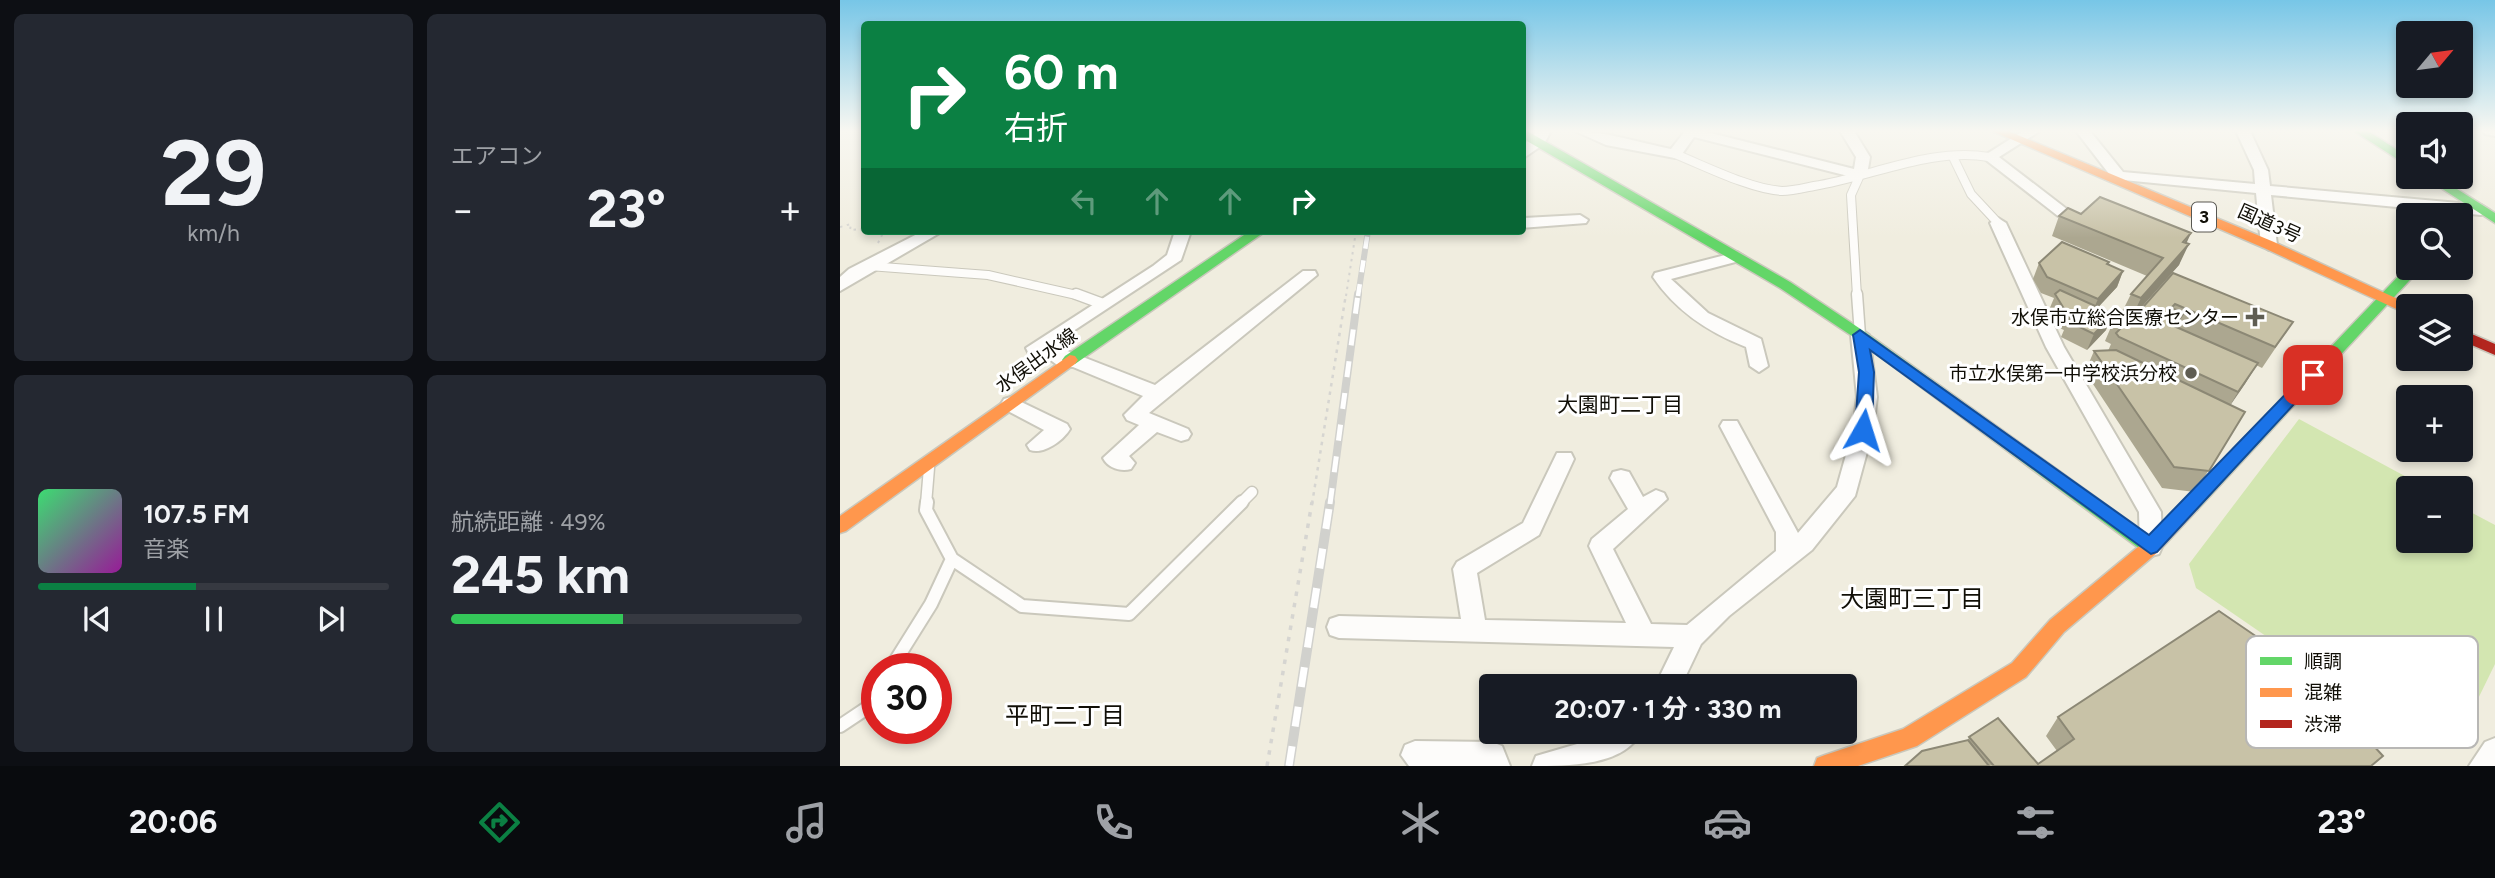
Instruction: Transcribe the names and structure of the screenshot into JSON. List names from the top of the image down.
{
  "streets": {
    "main road": ["3", "国道3号", "水俣出水線"]
  },
  "districts": ["大園町二丁目", "大園町三丁目", "平町二丁目"],
  "places": {
    "health": ["水俣市立総合医療センター"],
    "other": ["市立水俣第一中学校浜分校"]
  },
  "legend": ["順調", "混雑", "渋滞"],
  "north": "top right",
  "page": {
    "tile": [
      ["29", "km/h"],
      "エアコン",
      ["航続距離 · 49%", "245 km"]
    ],
    "map_buttons": ["+", "−"],
    "turn": ["60 m", "右折"],
    "heat": ["−", "23°", "+"],
    "song": ["107.5 FM", "音楽"],
    "limit": "30",
    "trip": "20:07 · 1 分 · 330 m",
    "tabs": ["20:06", "23°"]
  }
}
